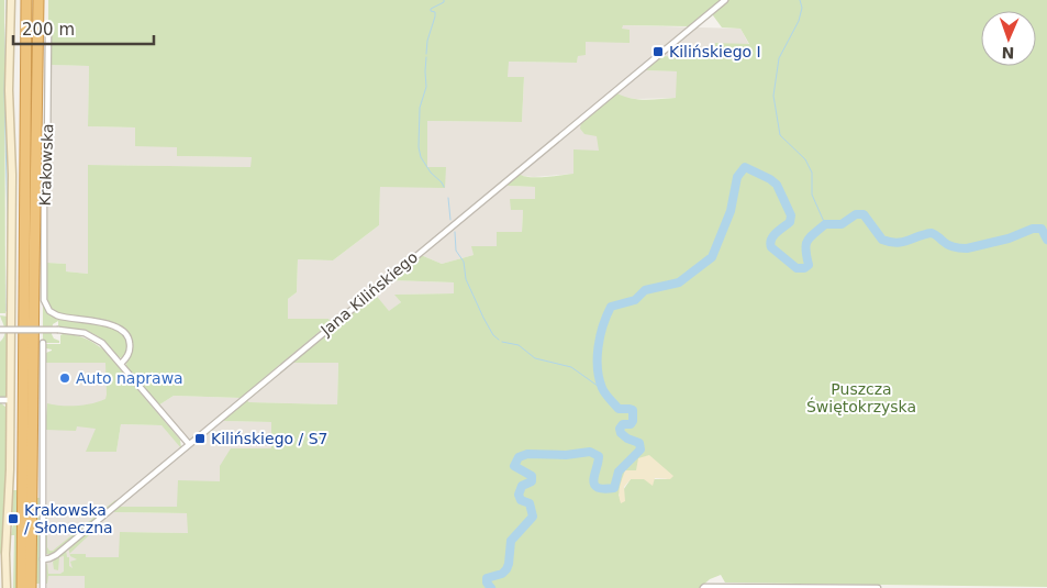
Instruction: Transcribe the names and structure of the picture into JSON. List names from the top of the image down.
{
  "streets": {
    "street": ["Krakowska", "Jana Kilińskiego"]
  },
  "parks": ["Puszcza Świętokrzyska"],
  "places": {
    "transit": ["Kilińskiego I", "Kilińskiego / S7", "Krakowska / Słoneczna"],
    "other": ["Auto naprawa"]
  },
  "scale_bar": "200 m",
  "north": "bottom"
}
